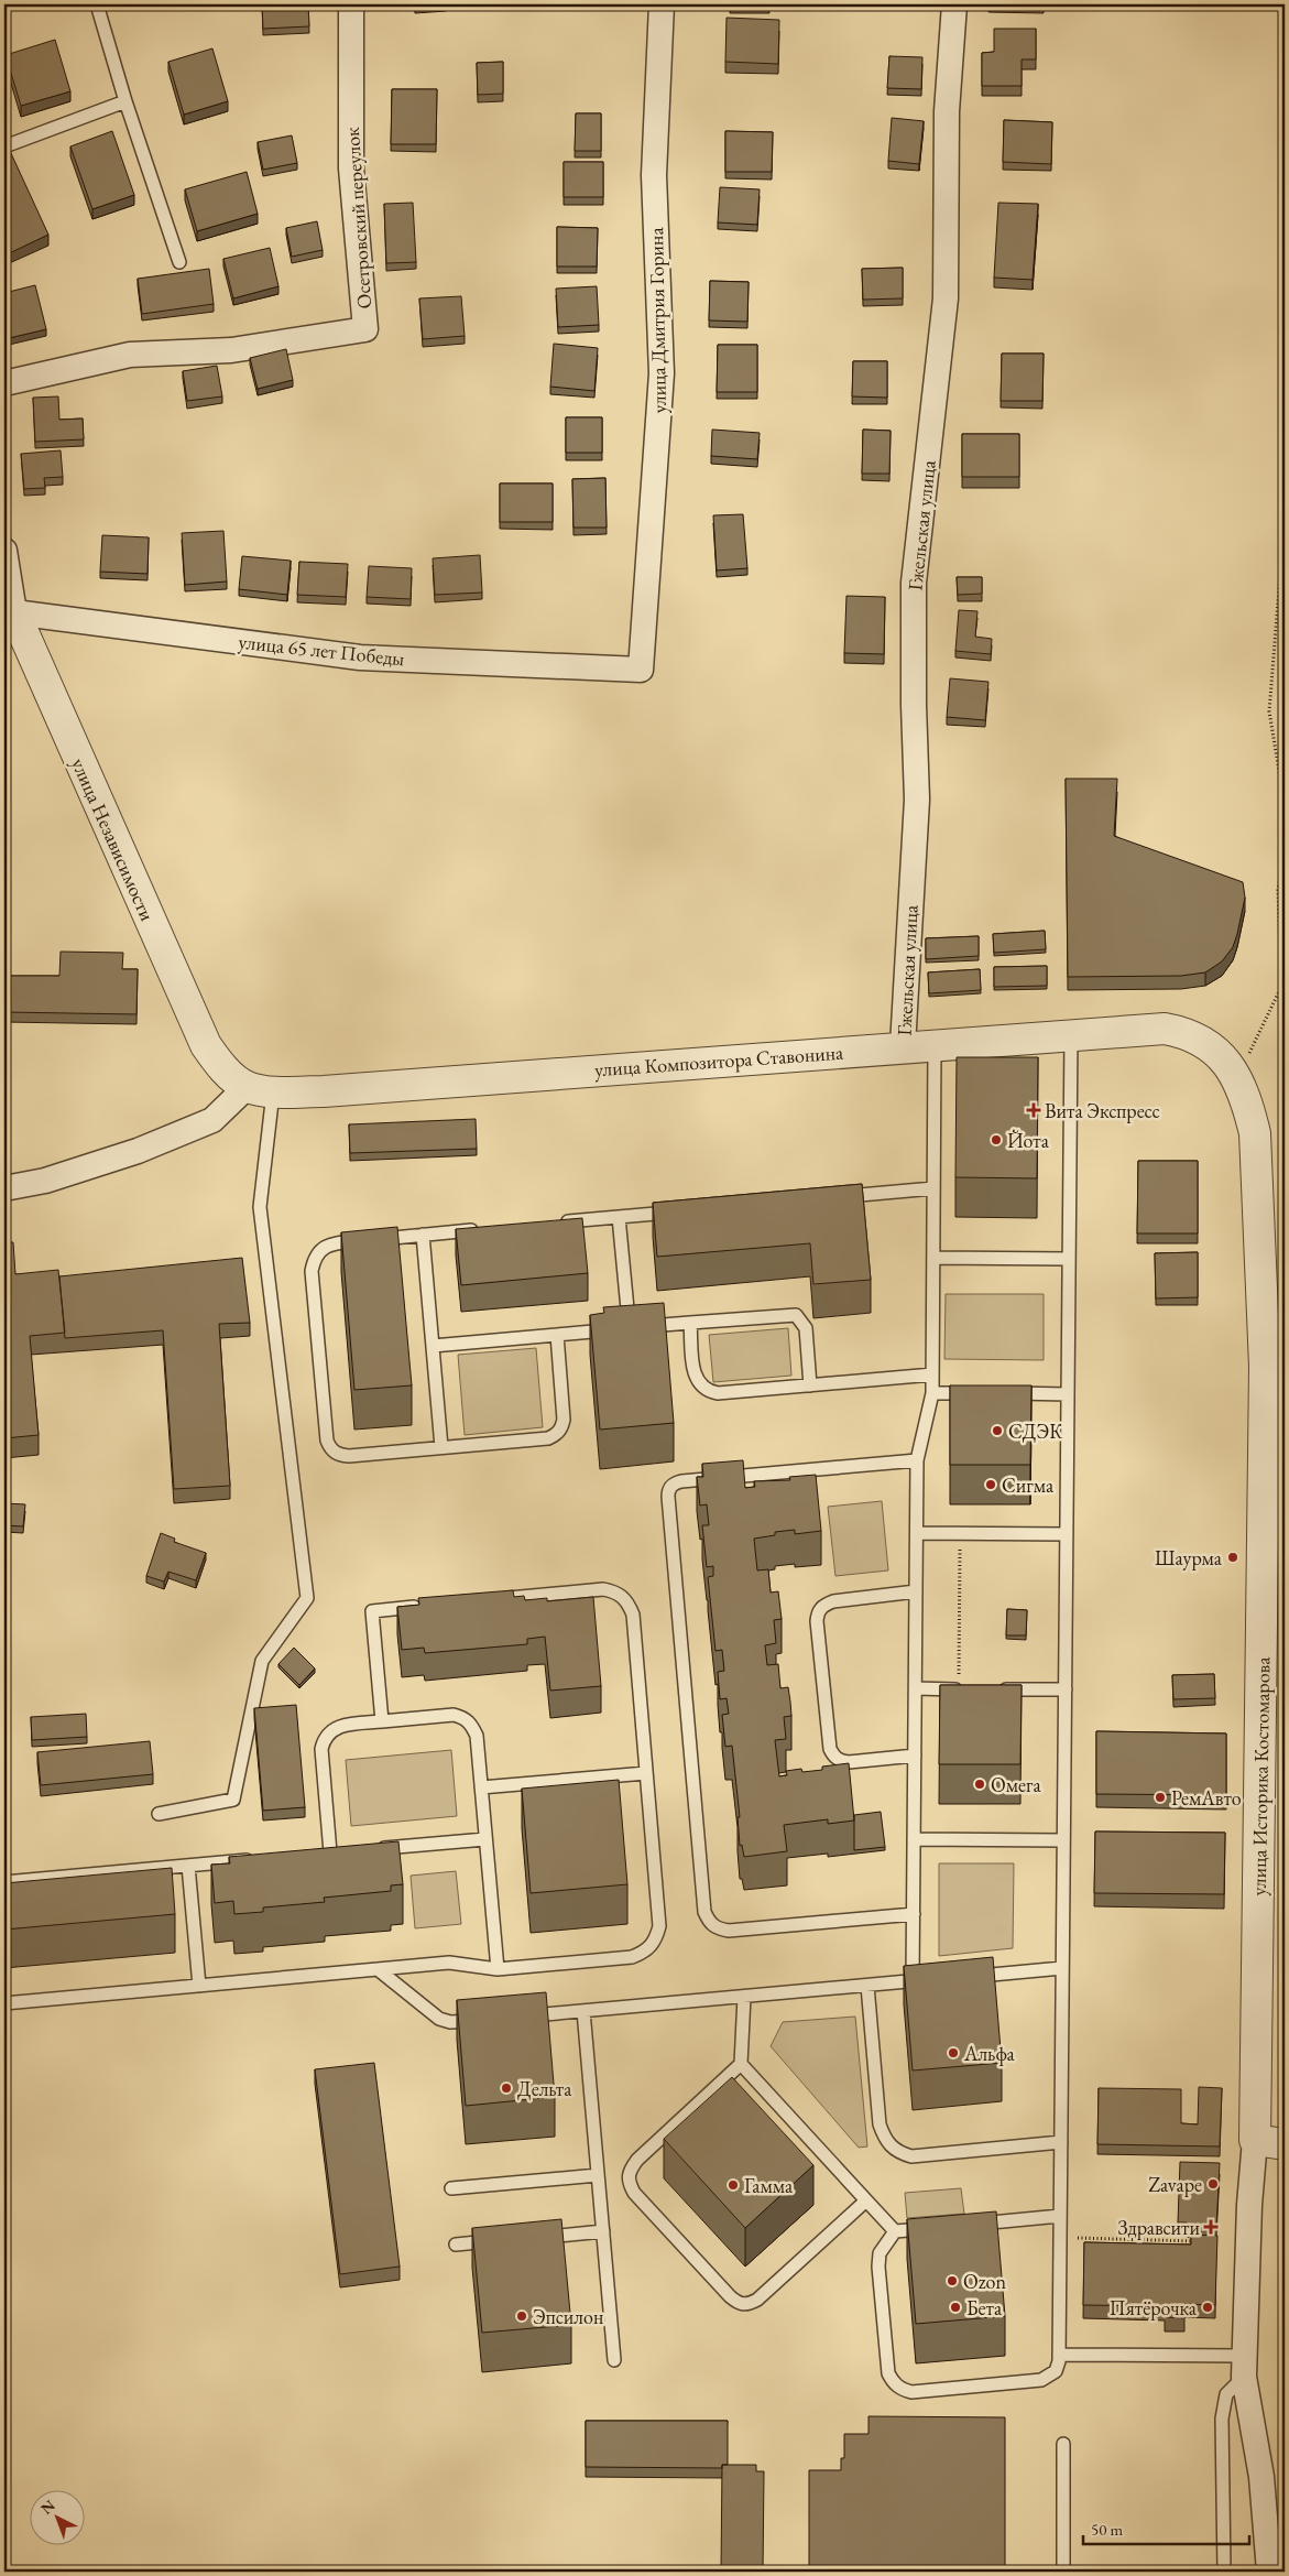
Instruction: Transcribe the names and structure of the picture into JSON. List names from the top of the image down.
{
  "streets": {
    "street": [
      "Осетровский переулок",
      "улица Дмитрия Горина",
      "Гжельская улица",
      "улица 65 лет Победы",
      "улица Независимости",
      "улица Композитора Ставонина",
      "улица Историка Костомарова"
    ]
  },
  "crossings": [
    ["улица Дмитрия Горина", "улица 65 лет Победы"],
    ["Гжельская улица", "улица Композитора Ставонина"],
    ["улица 65 лет Победы", "улица Независимости"],
    ["улица Независимости", "улица Композитора Ставонина"],
    ["улица Композитора Ставонина", "улица Историка Костомарова"]
  ],
  "places": {
    "health": ["Вита Экспресс", "Здравсити"],
    "other": [
      "Йота",
      "СДЭК",
      "Сигма",
      "Шаурма",
      "Омега",
      "РемАвто",
      "Альфа",
      "Дельта",
      "Zavape",
      "Гамма",
      "Ozon",
      "Бета",
      "Пятёрочка",
      "Эпсилон"
    ]
  },
  "scale_bar": "50 m",
  "north": "top left"
}
